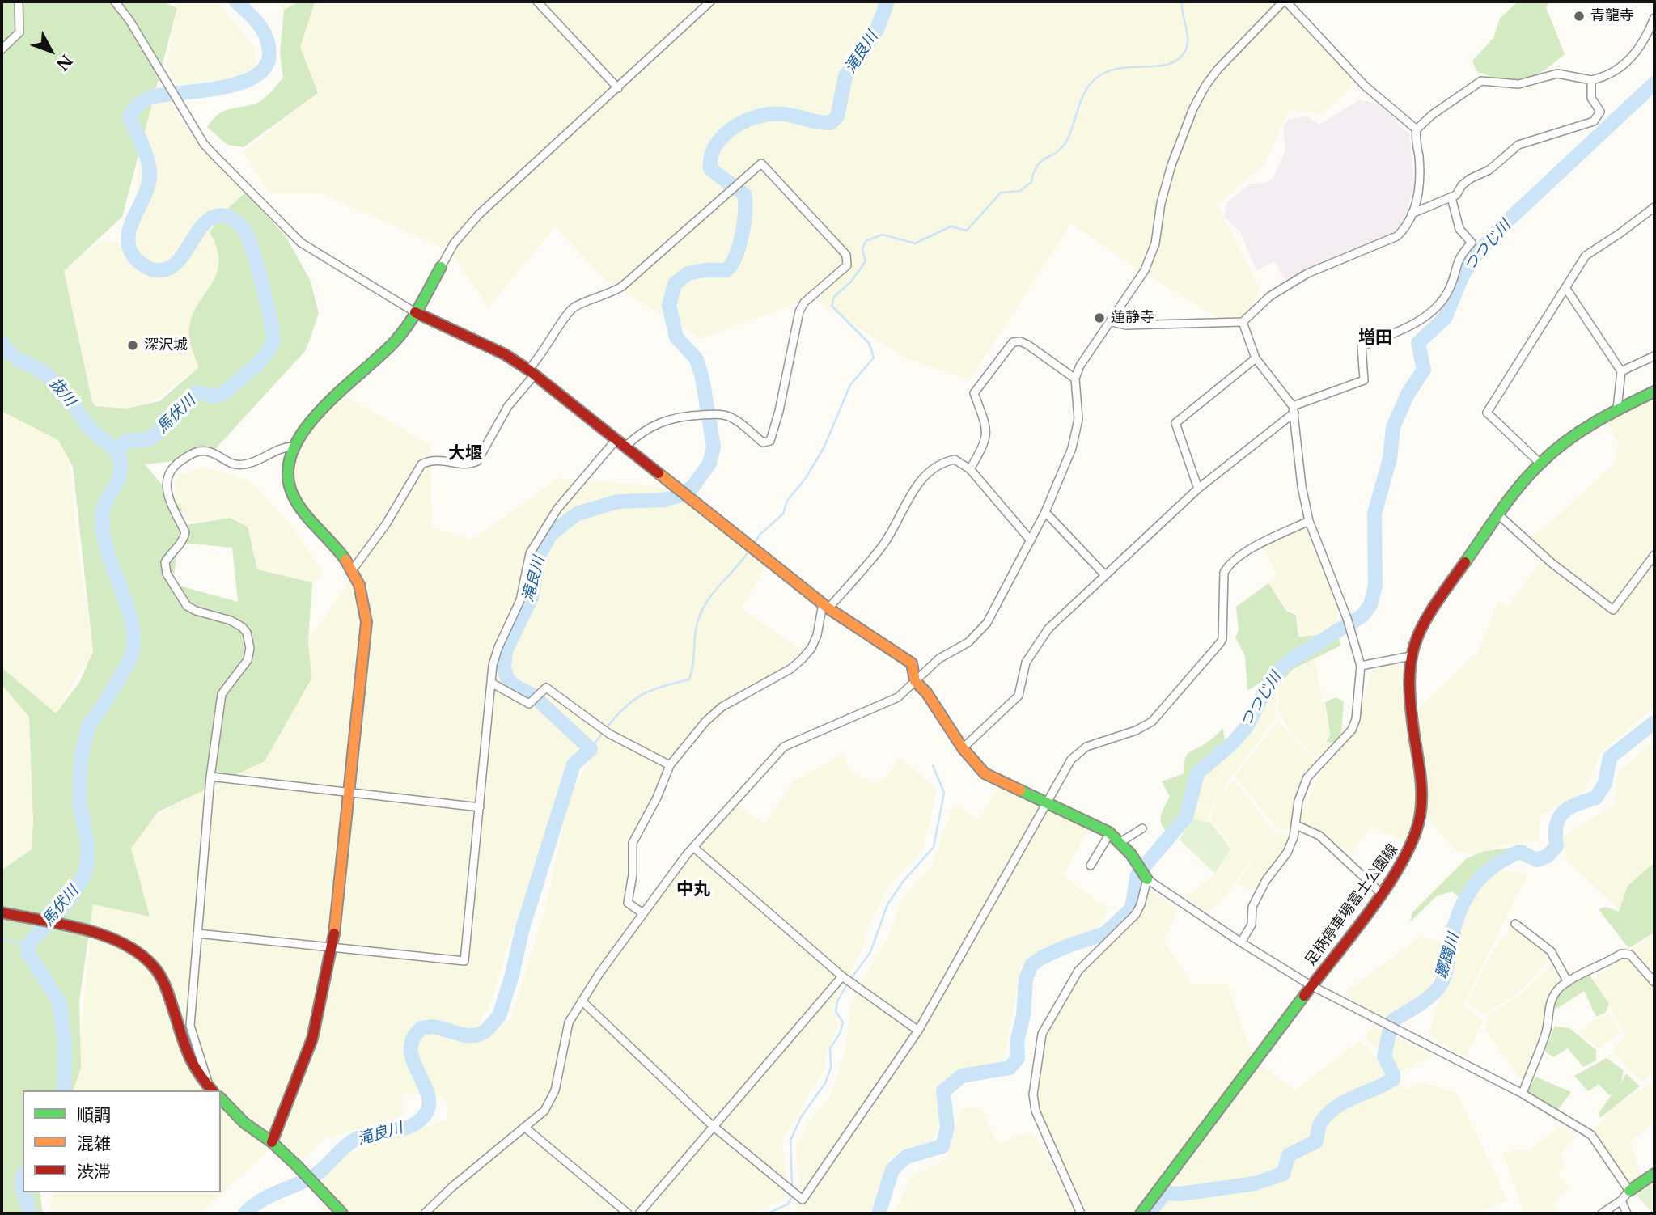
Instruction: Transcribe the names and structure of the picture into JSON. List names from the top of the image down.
{
  "streets": {
    "street": ["足柄停車場富士公園線"]
  },
  "districts": ["増田", "大堰", "中丸"],
  "water": [
    "滝良川",
    "つつじ川",
    "抜川",
    "馬伏川",
    "躑躅川"
  ],
  "places": ["青龍寺", "蓮静寺", "深沢城"],
  "legend": ["順調", "混雑", "渋滞"],
  "north": "bottom right"
}
